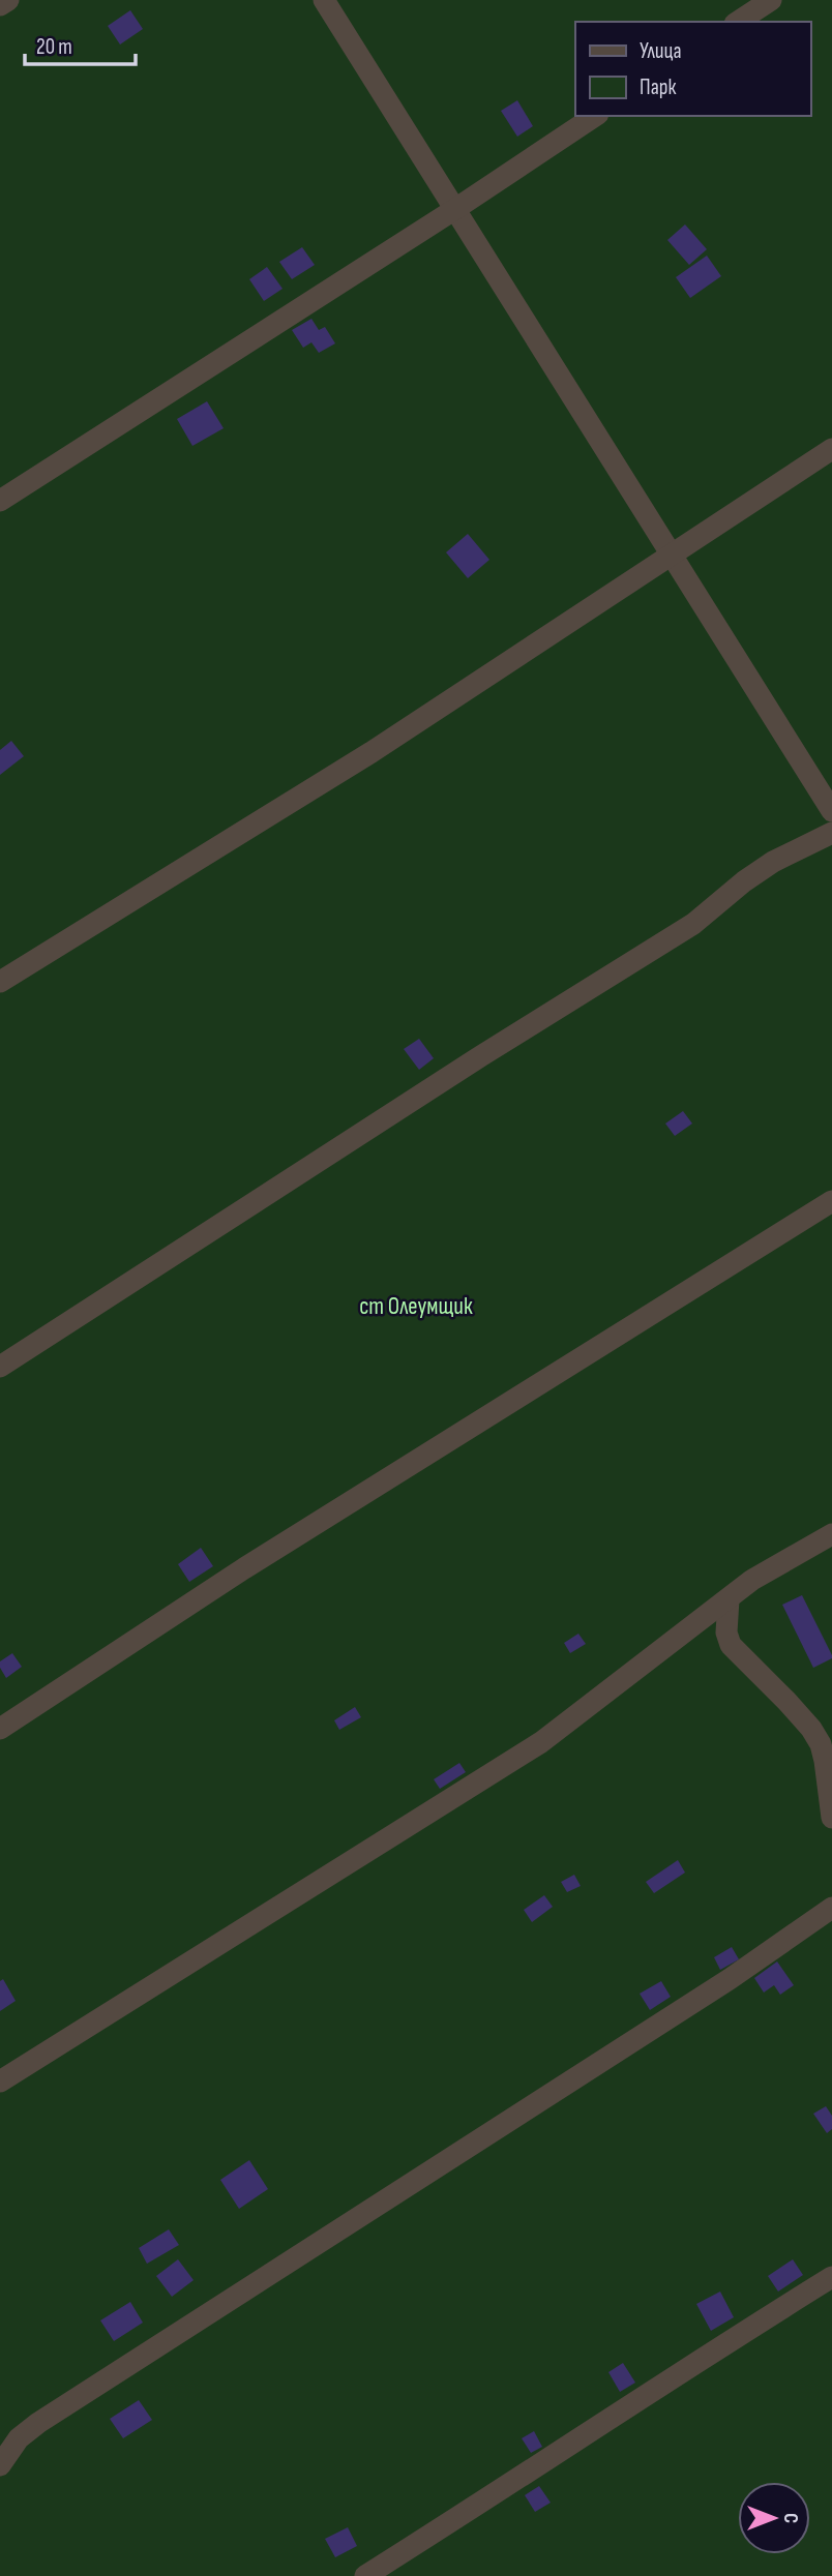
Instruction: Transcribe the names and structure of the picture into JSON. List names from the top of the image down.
{
  "parks": ["ст Олеумщик"],
  "legend": ["Улица", "Парк"],
  "scale_bar": "20 m",
  "north": "right"
}
